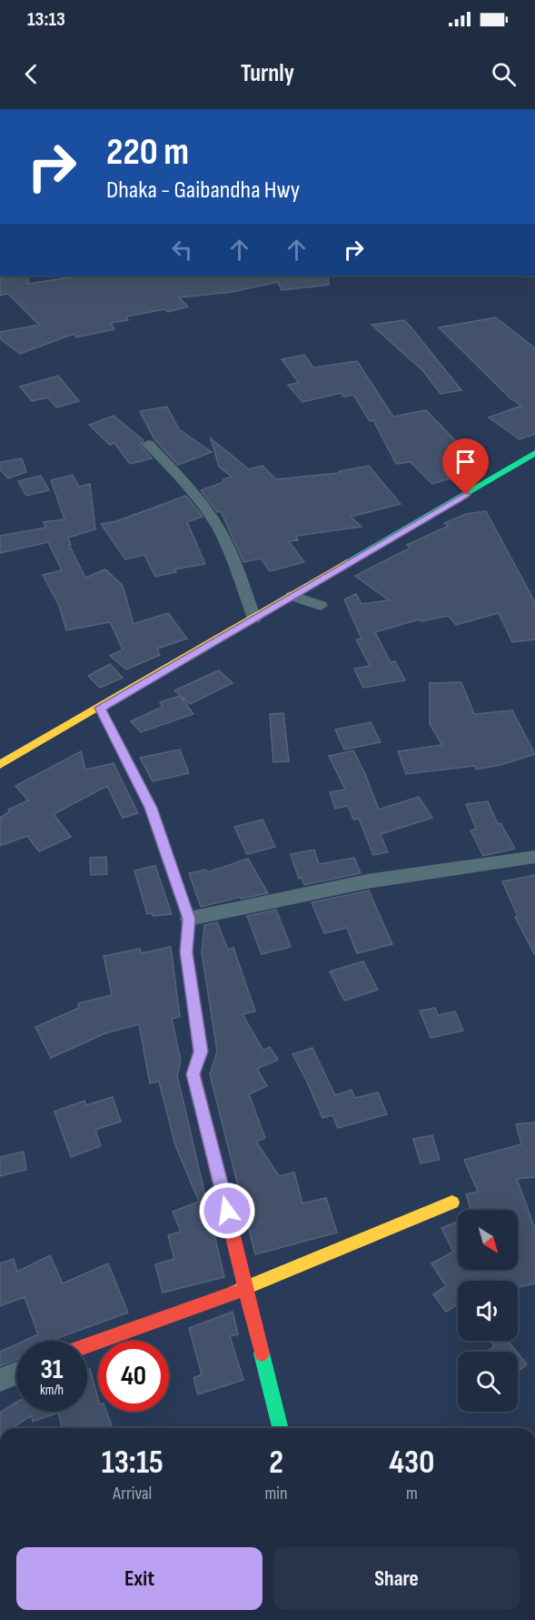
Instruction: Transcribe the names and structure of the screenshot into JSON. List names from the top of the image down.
{
  "north": "bottom right",
  "page": {
    "status": "13:13",
    "header": "Turnly",
    "turn": ["220 m", "Dhaka - Gaibandha Hwy"],
    "speed": "31 km/h",
    "limit": "40",
    "eta": [
      "13:15",
      "Arrival",
      "2",
      "min",
      "430",
      "m"
    ],
    "buttons": ["Exit", "Share"]
  }
}
